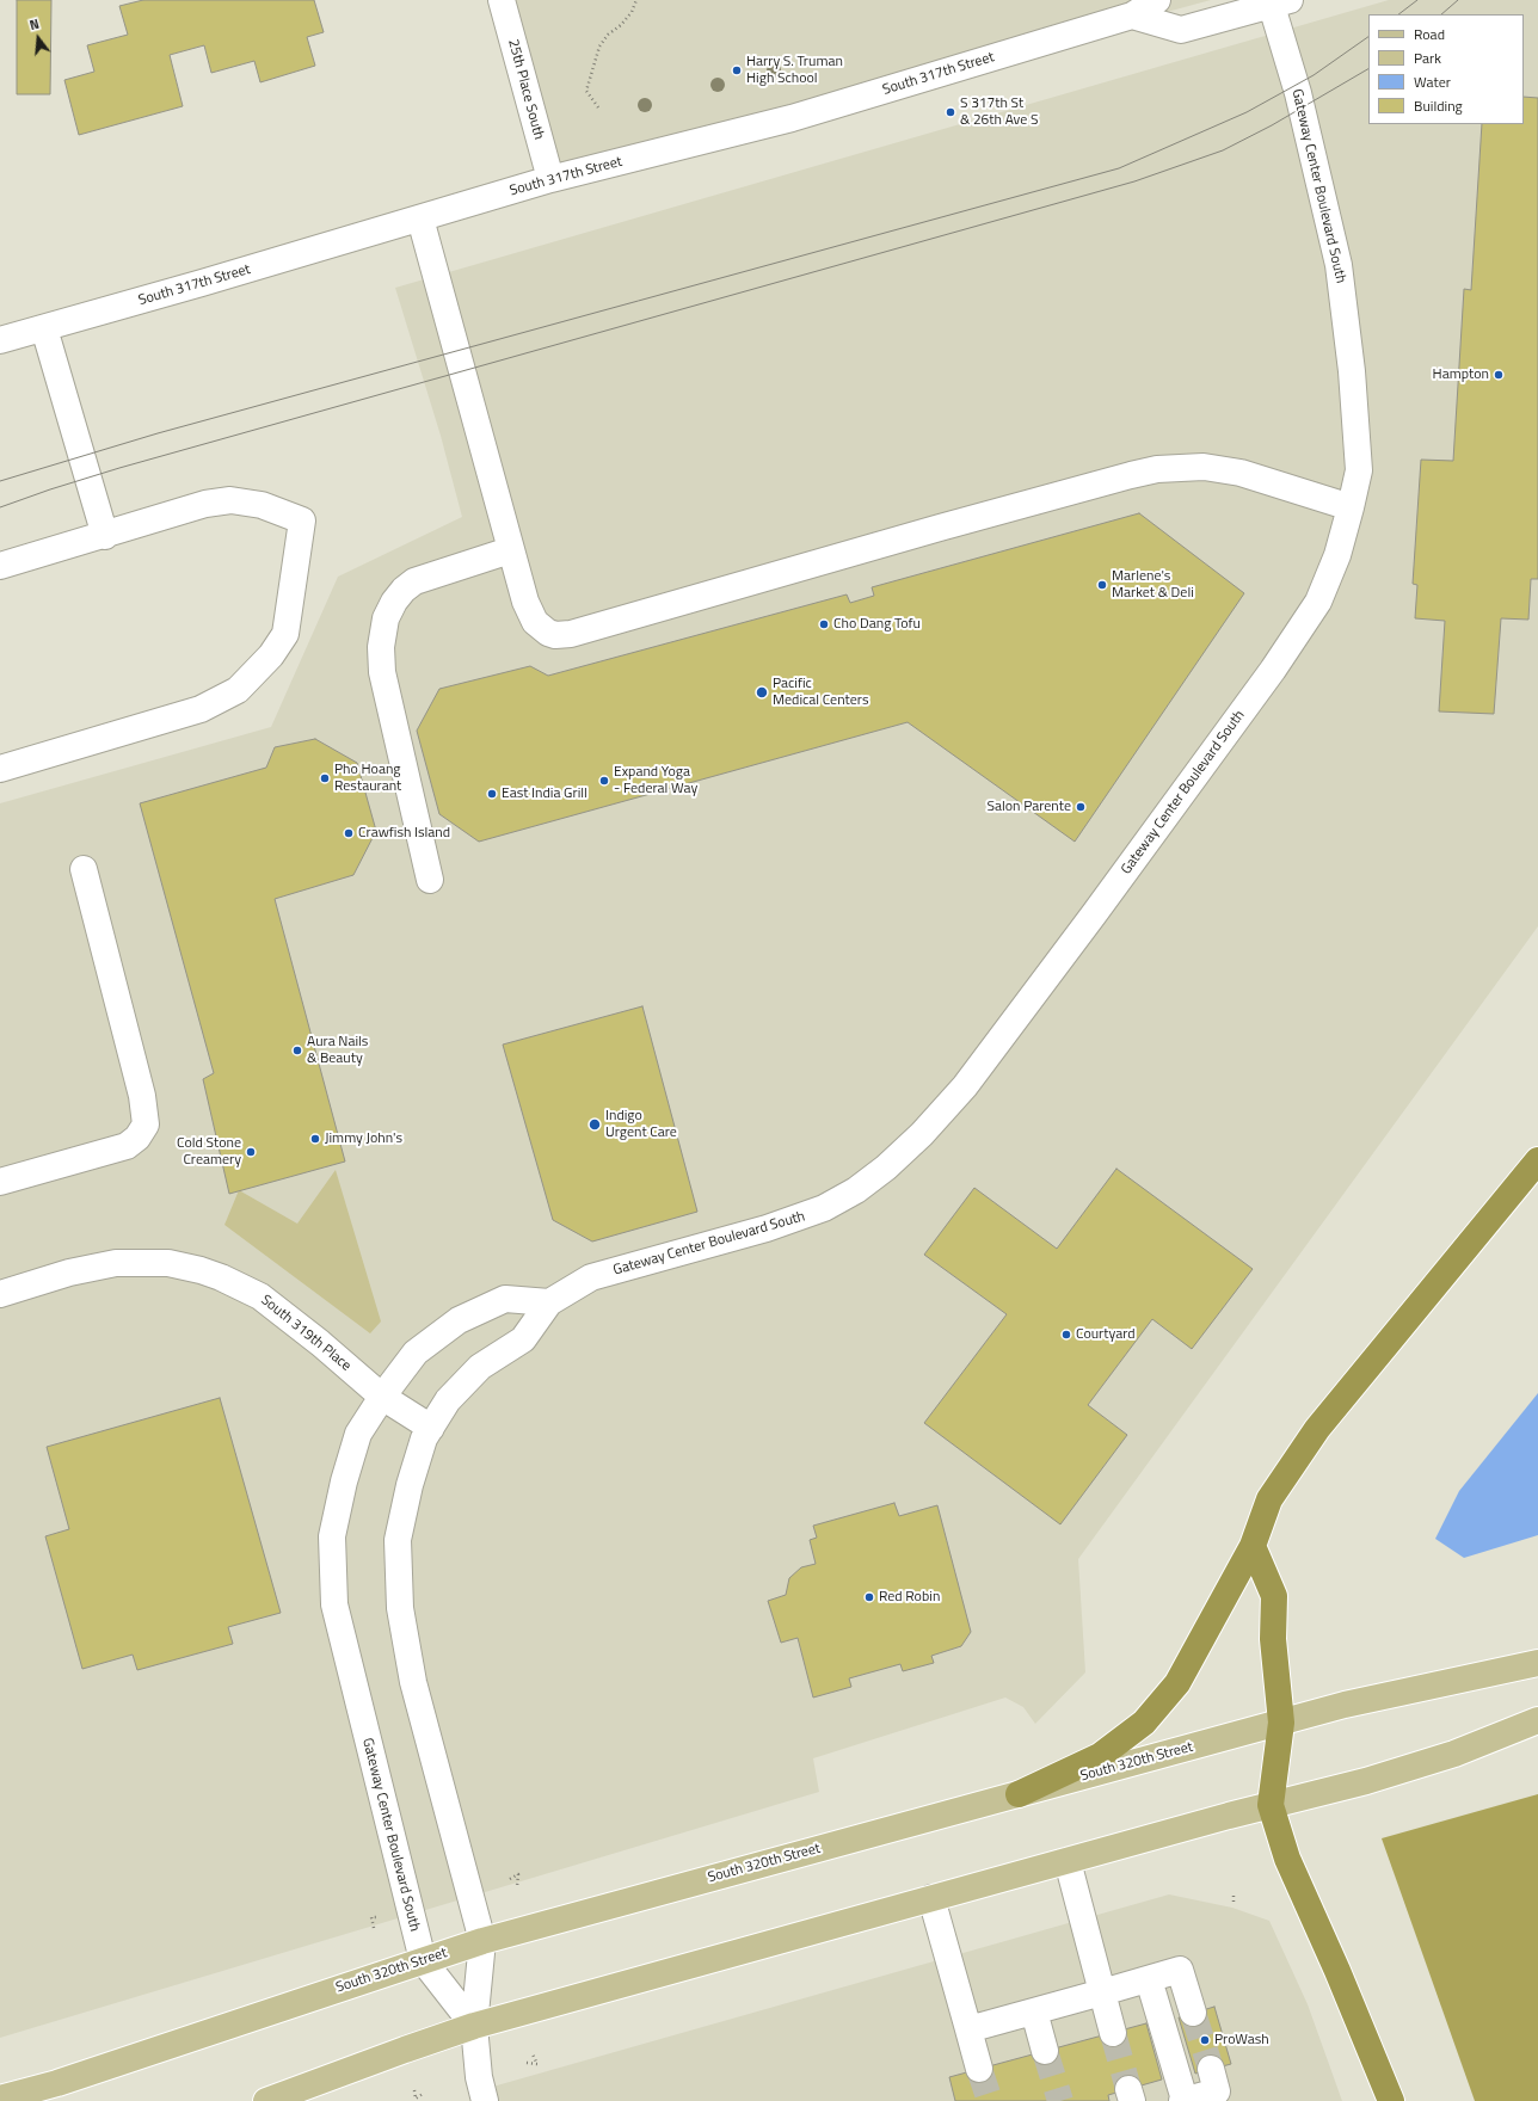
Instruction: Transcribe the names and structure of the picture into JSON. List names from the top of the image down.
{
  "streets": {
    "main road": ["South 320th Street"],
    "street": [
      "South 317th Street",
      "25th Place South",
      "Gateway Center Boulevard South",
      "South 319th Place"
    ]
  },
  "crossings": [
    ["South 317th Street", "25th Place South"],
    ["Gateway Center Boulevard South", "South 319th Place"],
    ["Gateway Center Boulevard South", "South 320th Street"]
  ],
  "places": [
    "Harry S. Truman High School",
    "S 317th St & 26th Ave S",
    "Hampton",
    "Marlene's Market & Deli",
    "Cho Dang Tofu",
    "Pacific Medical Centers",
    "Pho Hoang Restaurant",
    "Expand Yoga - Federal Way",
    "East India Grill",
    "Salon Parente",
    "Crawfish Island",
    "Aura Nails & Beauty",
    "Indigo Urgent Care",
    "Jimmy John's",
    "Cold Stone Creamery",
    "Courtyard",
    "Red Robin",
    "ProWash"
  ],
  "legend": [
    "Road",
    "Park",
    "Water",
    "Building"
  ],
  "north": "top"
}
